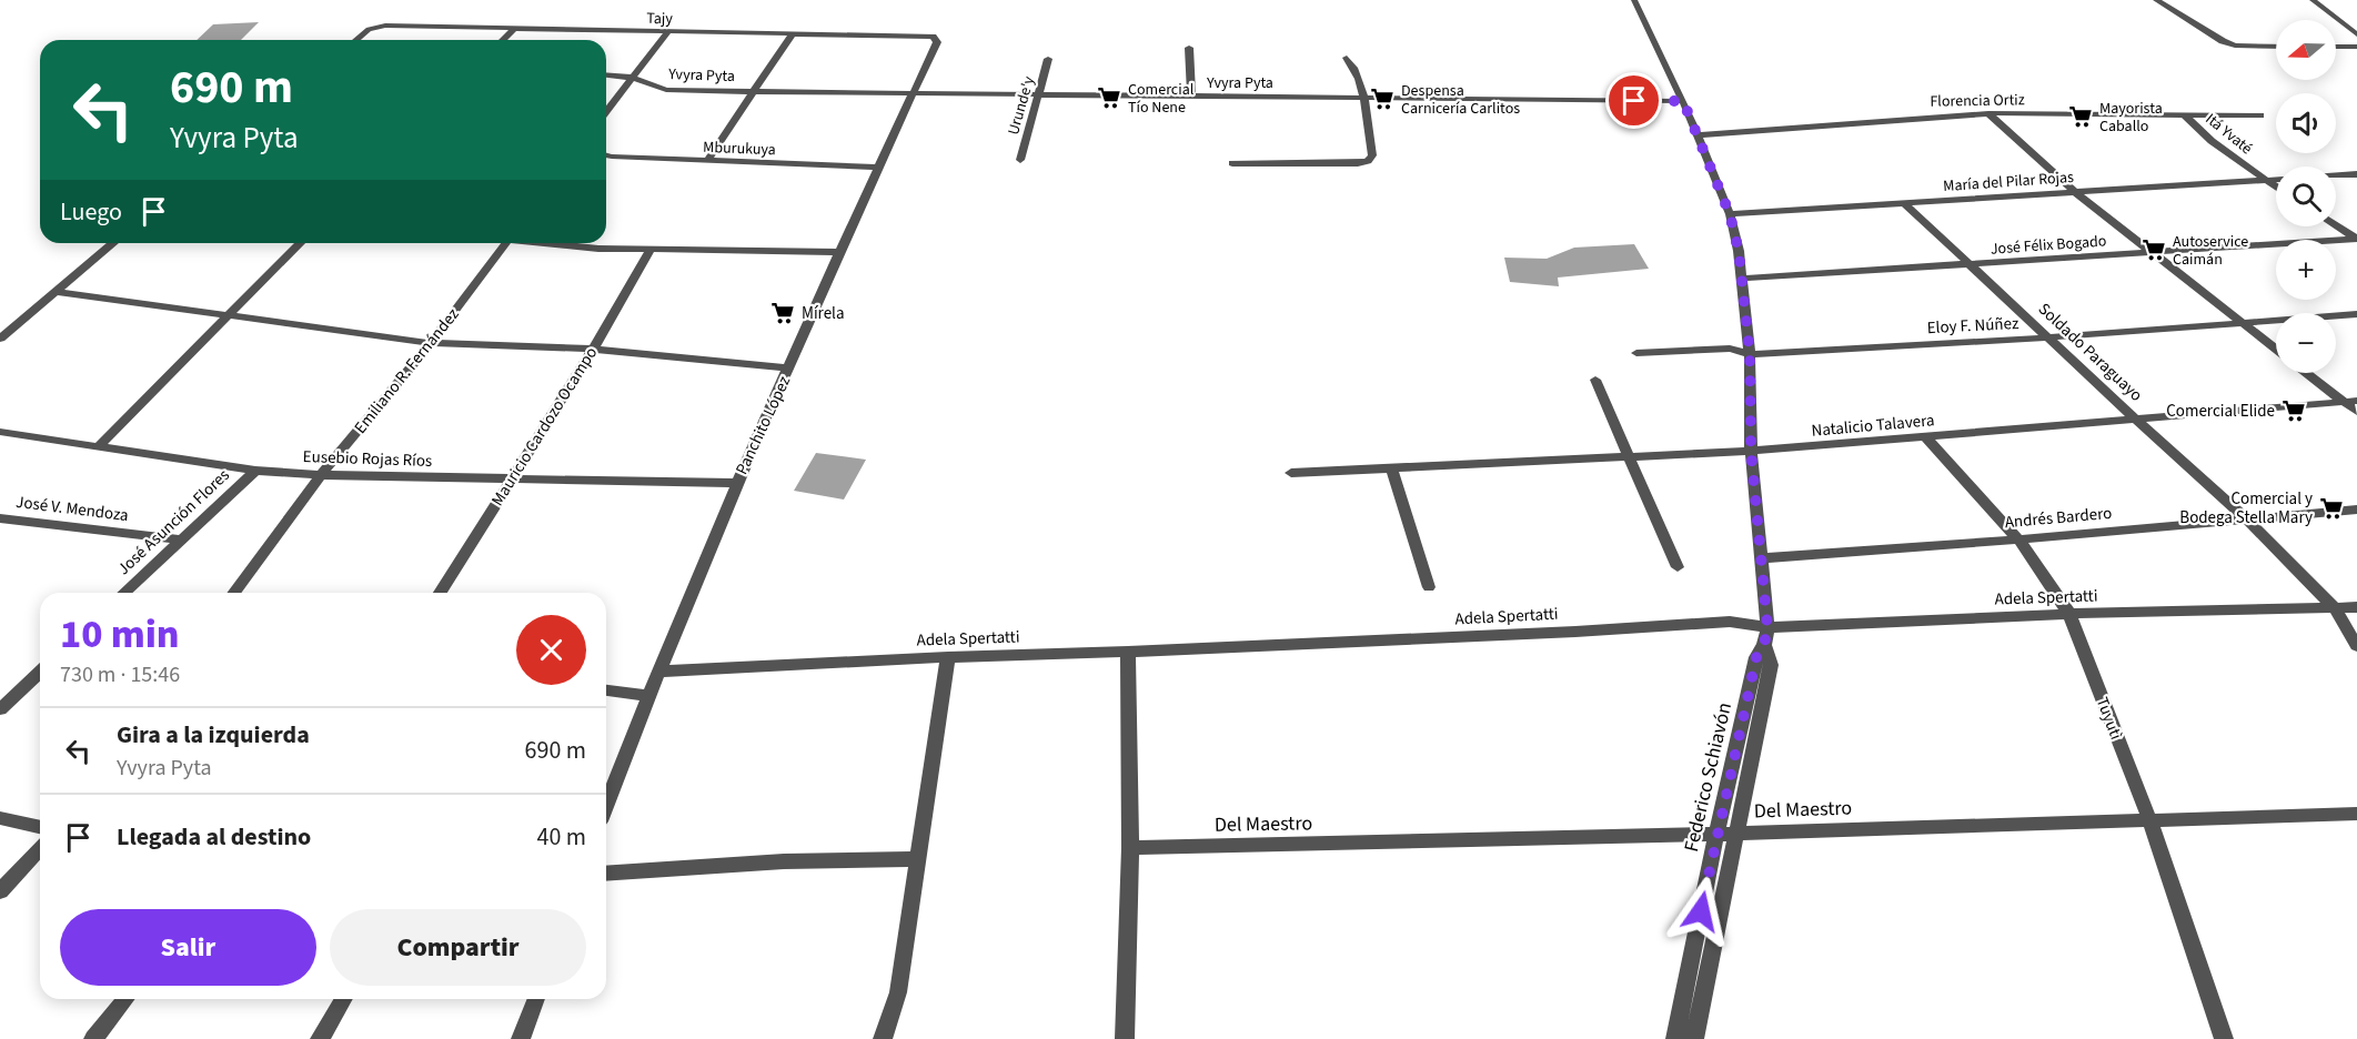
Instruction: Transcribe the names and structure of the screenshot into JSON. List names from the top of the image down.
{
  "streets": {
    "street": [
      "Tajy",
      "Yvyra Pyta",
      "Florencia Ortiz",
      "Urunde'y",
      "Itá Yvaté",
      "Mburukuya",
      "María del Pilar Rojas",
      "José Félix Bogado",
      "Eloy F. Núñez",
      "Soldado Paraguayo",
      "Emiliano R. Fernández",
      "Panchito López",
      "Natalicio Talavera",
      "Mauricio Cardozo Ocampo",
      "Eusebio Rojas Ríos",
      "José V. Mendoza",
      "Andrés Bardero",
      "José Asunción Flores",
      "Adela Spertatti",
      "Tuyutì",
      "Federico Schiavón",
      "Del Maestro"
    ]
  },
  "crossings": [
    ["Tajy", "Panchito López"],
    ["Yvyra Pyta", "Urunde'y"],
    ["Yvyra Pyta", "Panchito López"],
    ["Yvyra Pyta", "Federico Schiavón"],
    ["Florencia Ortiz", "Itá Yvaté"],
    ["Florencia Ortiz", "Federico Schiavón"],
    ["Itá Yvaté", "María del Pilar Rojas"],
    ["Mburukuya", "Panchito López"],
    ["María del Pilar Rojas", "Soldado Paraguayo"],
    ["María del Pilar Rojas", "Federico Schiavón"],
    ["José Félix Bogado", "Soldado Paraguayo"],
    ["José Félix Bogado", "Federico Schiavón"],
    ["Eloy F. Núñez", "Soldado Paraguayo"],
    ["Eloy F. Núñez", "Federico Schiavón"],
    ["Soldado Paraguayo", "Natalicio Talavera"],
    ["Soldado Paraguayo", "Andrés Bardero"],
    ["Soldado Paraguayo", "Adela Spertatti"],
    ["Emiliano R. Fernández", "Eusebio Rojas Ríos"],
    ["Panchito López", "Eusebio Rojas Ríos"],
    ["Panchito López", "Adela Spertatti"],
    ["Natalicio Talavera", "Tuyutì"],
    ["Natalicio Talavera", "Federico Schiavón"],
    ["Mauricio Cardozo Ocampo", "Eusebio Rojas Ríos"],
    ["Eusebio Rojas Ríos", "José Asunción Flores"],
    ["José V. Mendoza", "José Asunción Flores"],
    ["Andrés Bardero", "Tuyutì"],
    ["Andrés Bardero", "Federico Schiavón"],
    ["Adela Spertatti", "Tuyutì"],
    ["Adela Spertatti", "Federico Schiavón"],
    ["Tuyutì", "Del Maestro"],
    ["Federico Schiavón", "Del Maestro"]
  ],
  "places": {
    "supermarket": [
      "Comercial Tío Nene",
      "Despensa Carnicería Carlitos",
      "Mayorista Caballo",
      "Autoservice Caimán",
      "Mírela",
      "Comercial Elide",
      "Comercial y Bodega Stella Mary"
    ]
  },
  "north": "left",
  "page": {
    "map_buttons": ["+", "−"],
    "turn": ["690 m", "Yvyra Pyta"],
    "then": "Luego",
    "heading": ["10 min", "730 m · 15:46"],
    "list": [
      {
        "name": "Gira a la izquierda",
        "note": "Yvyra Pyta",
        "value": "690 m"
      },
      {
        "name": "Llegada al destino",
        "value": "40 m"
      }
    ],
    "buttons": ["Salir", "Compartir"]
  }
}
